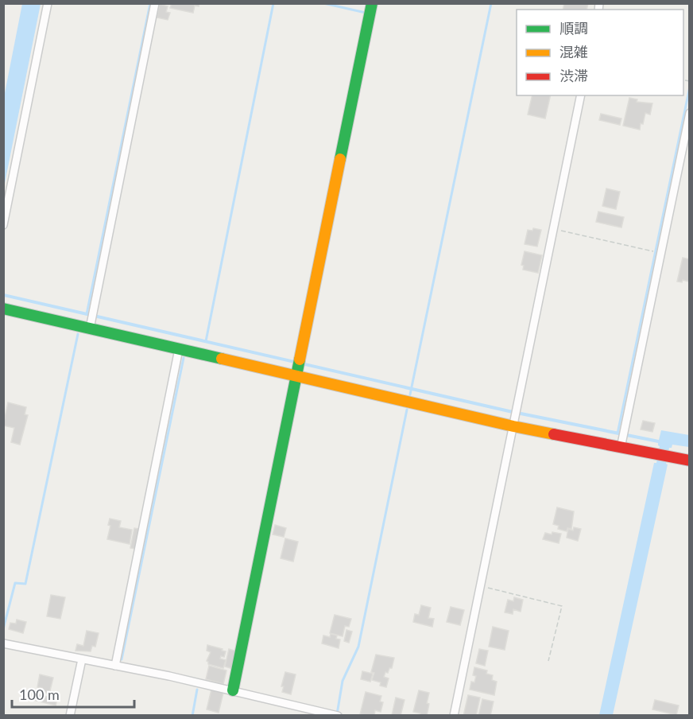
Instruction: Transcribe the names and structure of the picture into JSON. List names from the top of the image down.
{
  "legend": ["順調", "混雑", "渋滞"],
  "scale_bar": "100 m"
}
